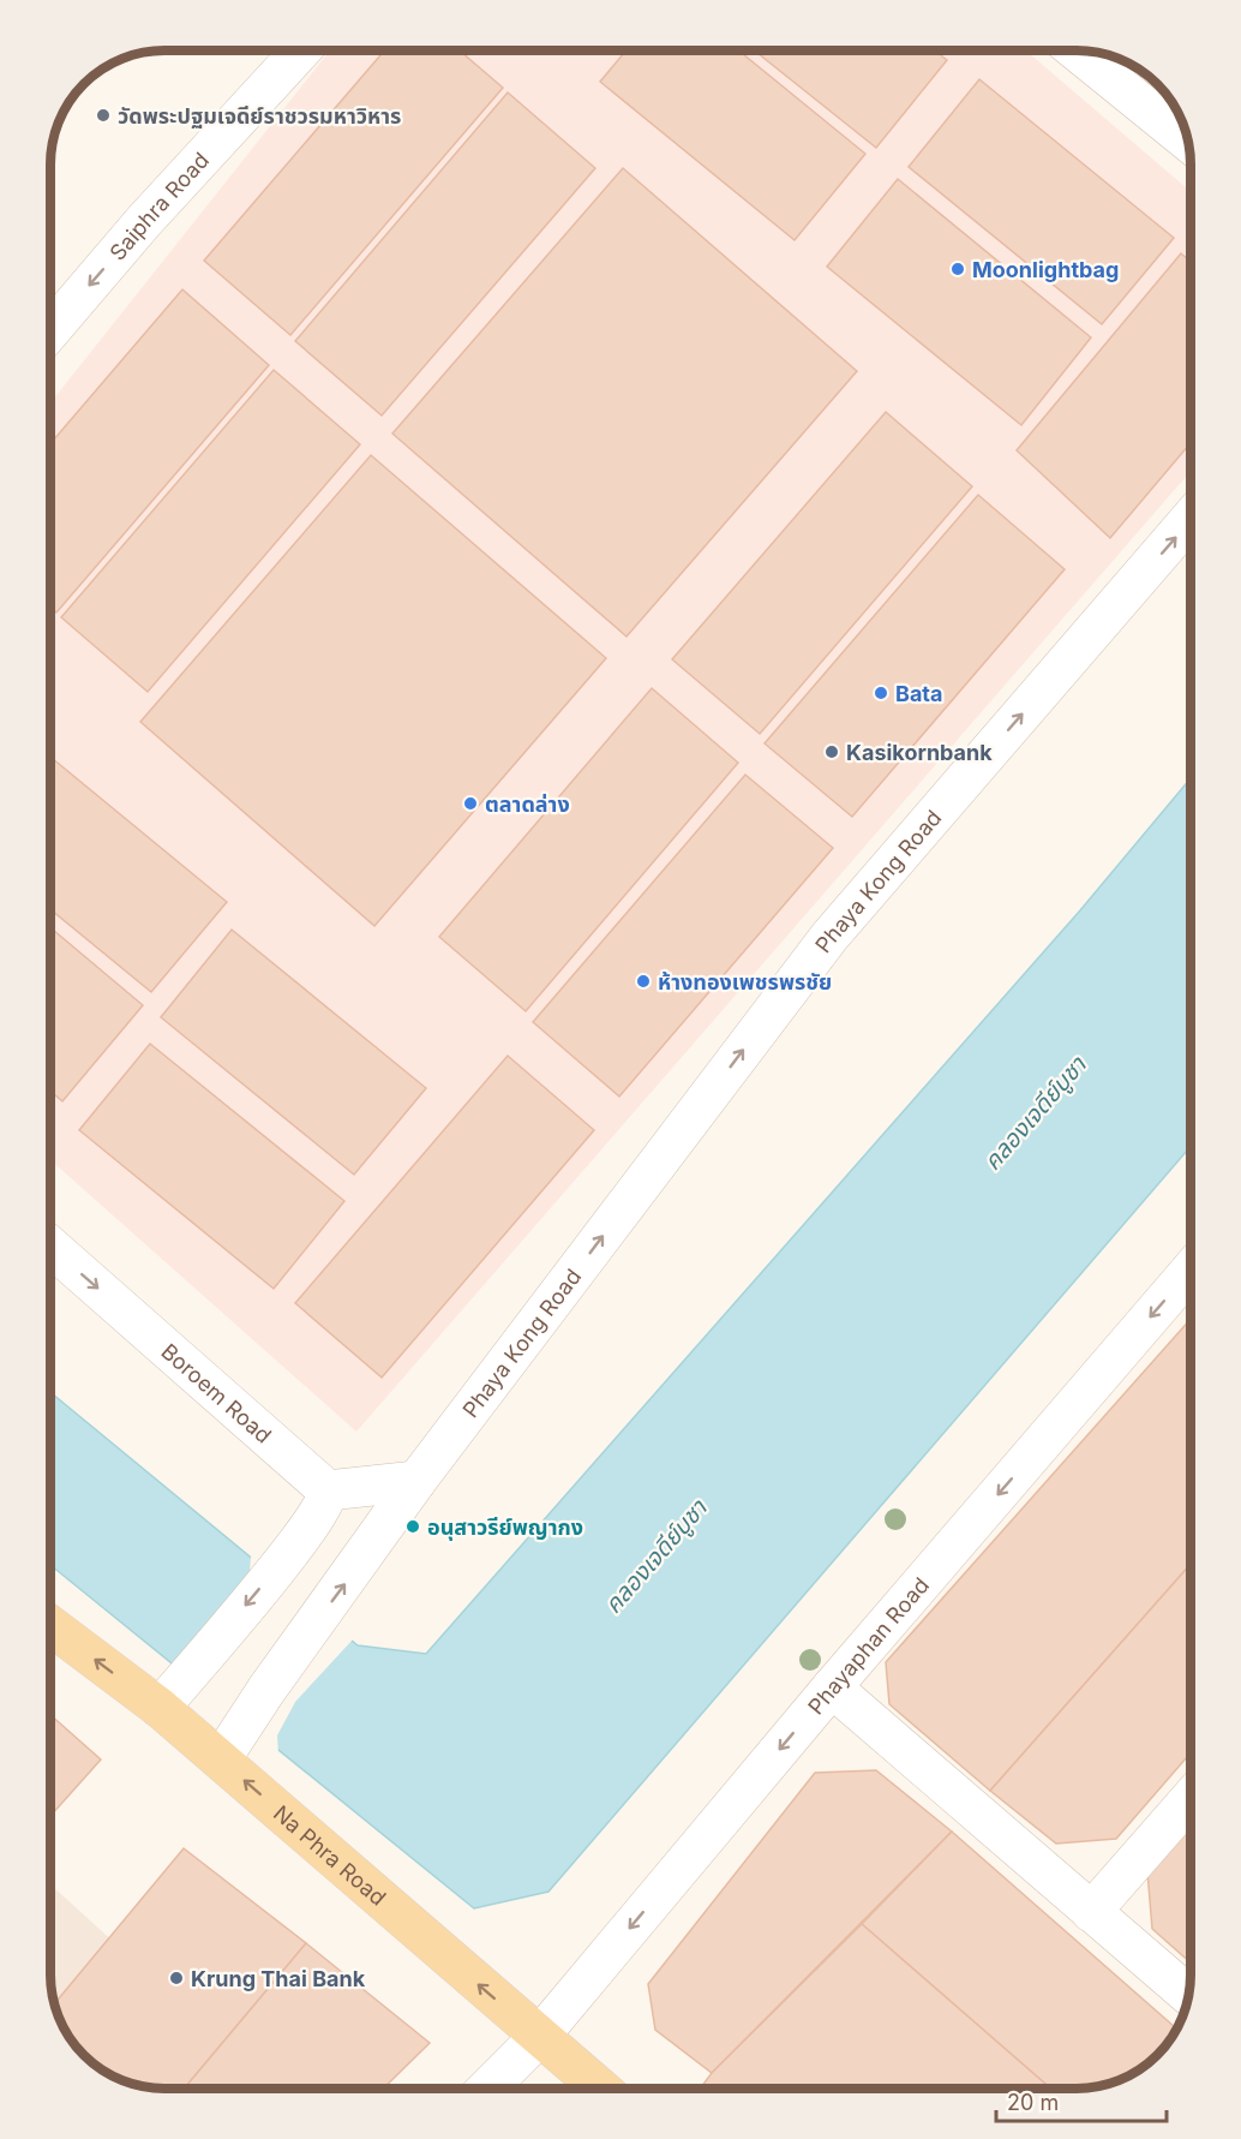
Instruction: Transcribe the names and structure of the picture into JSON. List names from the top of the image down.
{
  "streets": {
    "main road": ["Na Phra Road"],
    "street": [
      "Saiphra Road",
      "Phaya Kong Road",
      "Boroem Road",
      "Phayaphan Road"
    ]
  },
  "crossings": [
    ["Phaya Kong Road", "Na Phra Road"],
    ["Phayaphan Road", "Na Phra Road"]
  ],
  "one_way": [
    "Saiphra Road",
    "Phaya Kong Road",
    "Boroem Road",
    "Phayaphan Road",
    "Na Phra Road"
  ],
  "water": ["คลองเจดีย์บูชา"],
  "places": [
    "วัดพระปฐมเจดีย์ราชวรมหาวิหาร",
    "Moonlightbag",
    "Bata",
    "Kasikornbank",
    "ตลาดล่าง",
    "ห้างทองเพชรพรชัย",
    "อนุสาวรีย์พญากง",
    "Krung Thai Bank"
  ],
  "scale_bar": "20 m"
}
